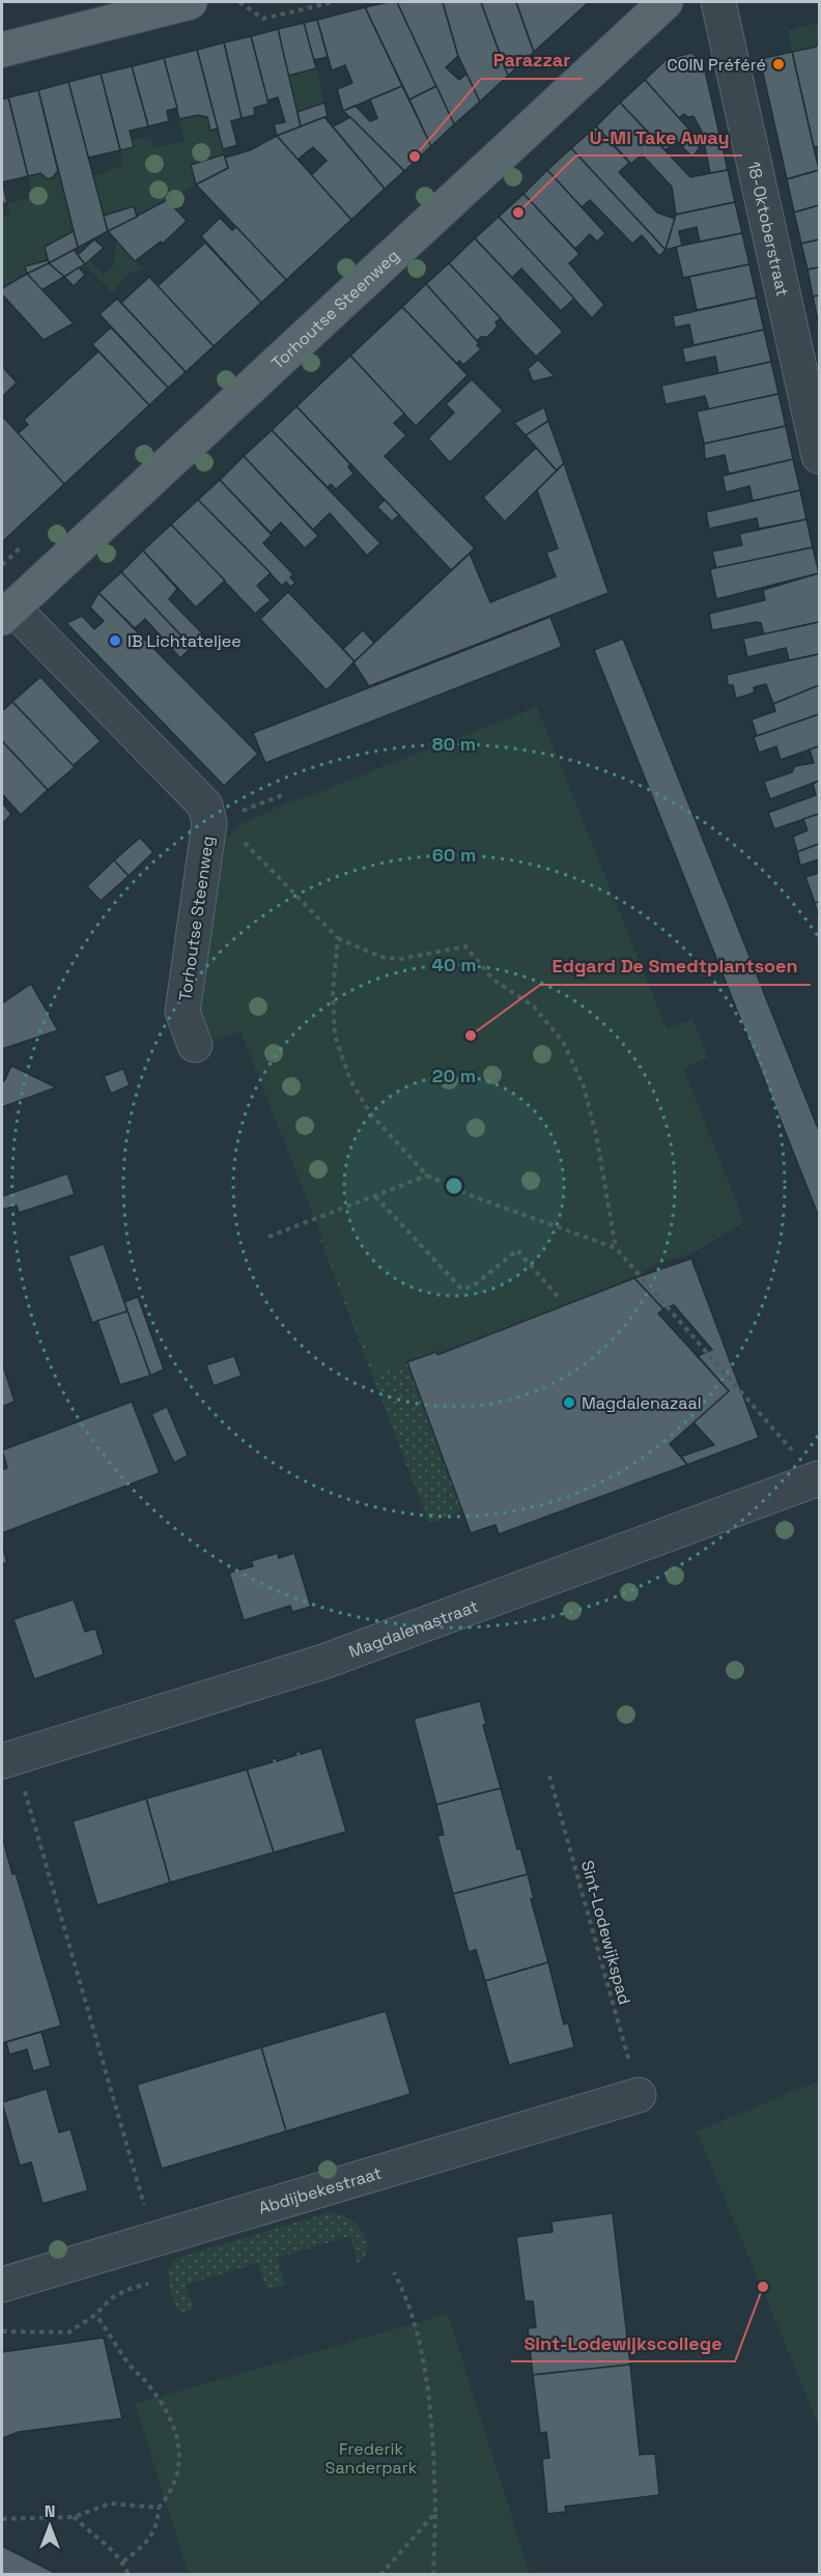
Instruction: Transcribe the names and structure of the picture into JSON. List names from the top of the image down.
{
  "streets": {
    "main road": ["Torhoutse Steenweg"],
    "street": ["18-Oktoberstraat", "Magdalenastraat", "Abdijbekestraat"],
    "path": ["Sint-Lodewijkspad"]
  },
  "crossings": [
    ["Sint-Lodewijkspad", "Abdijbekestraat"]
  ],
  "parks": ["Frederik Sanderpark"],
  "places": [
    "COIN Préféré",
    "Parazzar",
    "U-Mi Take Away",
    "IB Lichtateljee",
    "Edgard De Smedtplantsoen",
    "Magdalenazaal",
    "Sint-Lodewijkscollege"
  ],
  "north": "top",
  "rings": [
    "80 m",
    "60 m",
    "40 m",
    "20 m"
  ]
}
